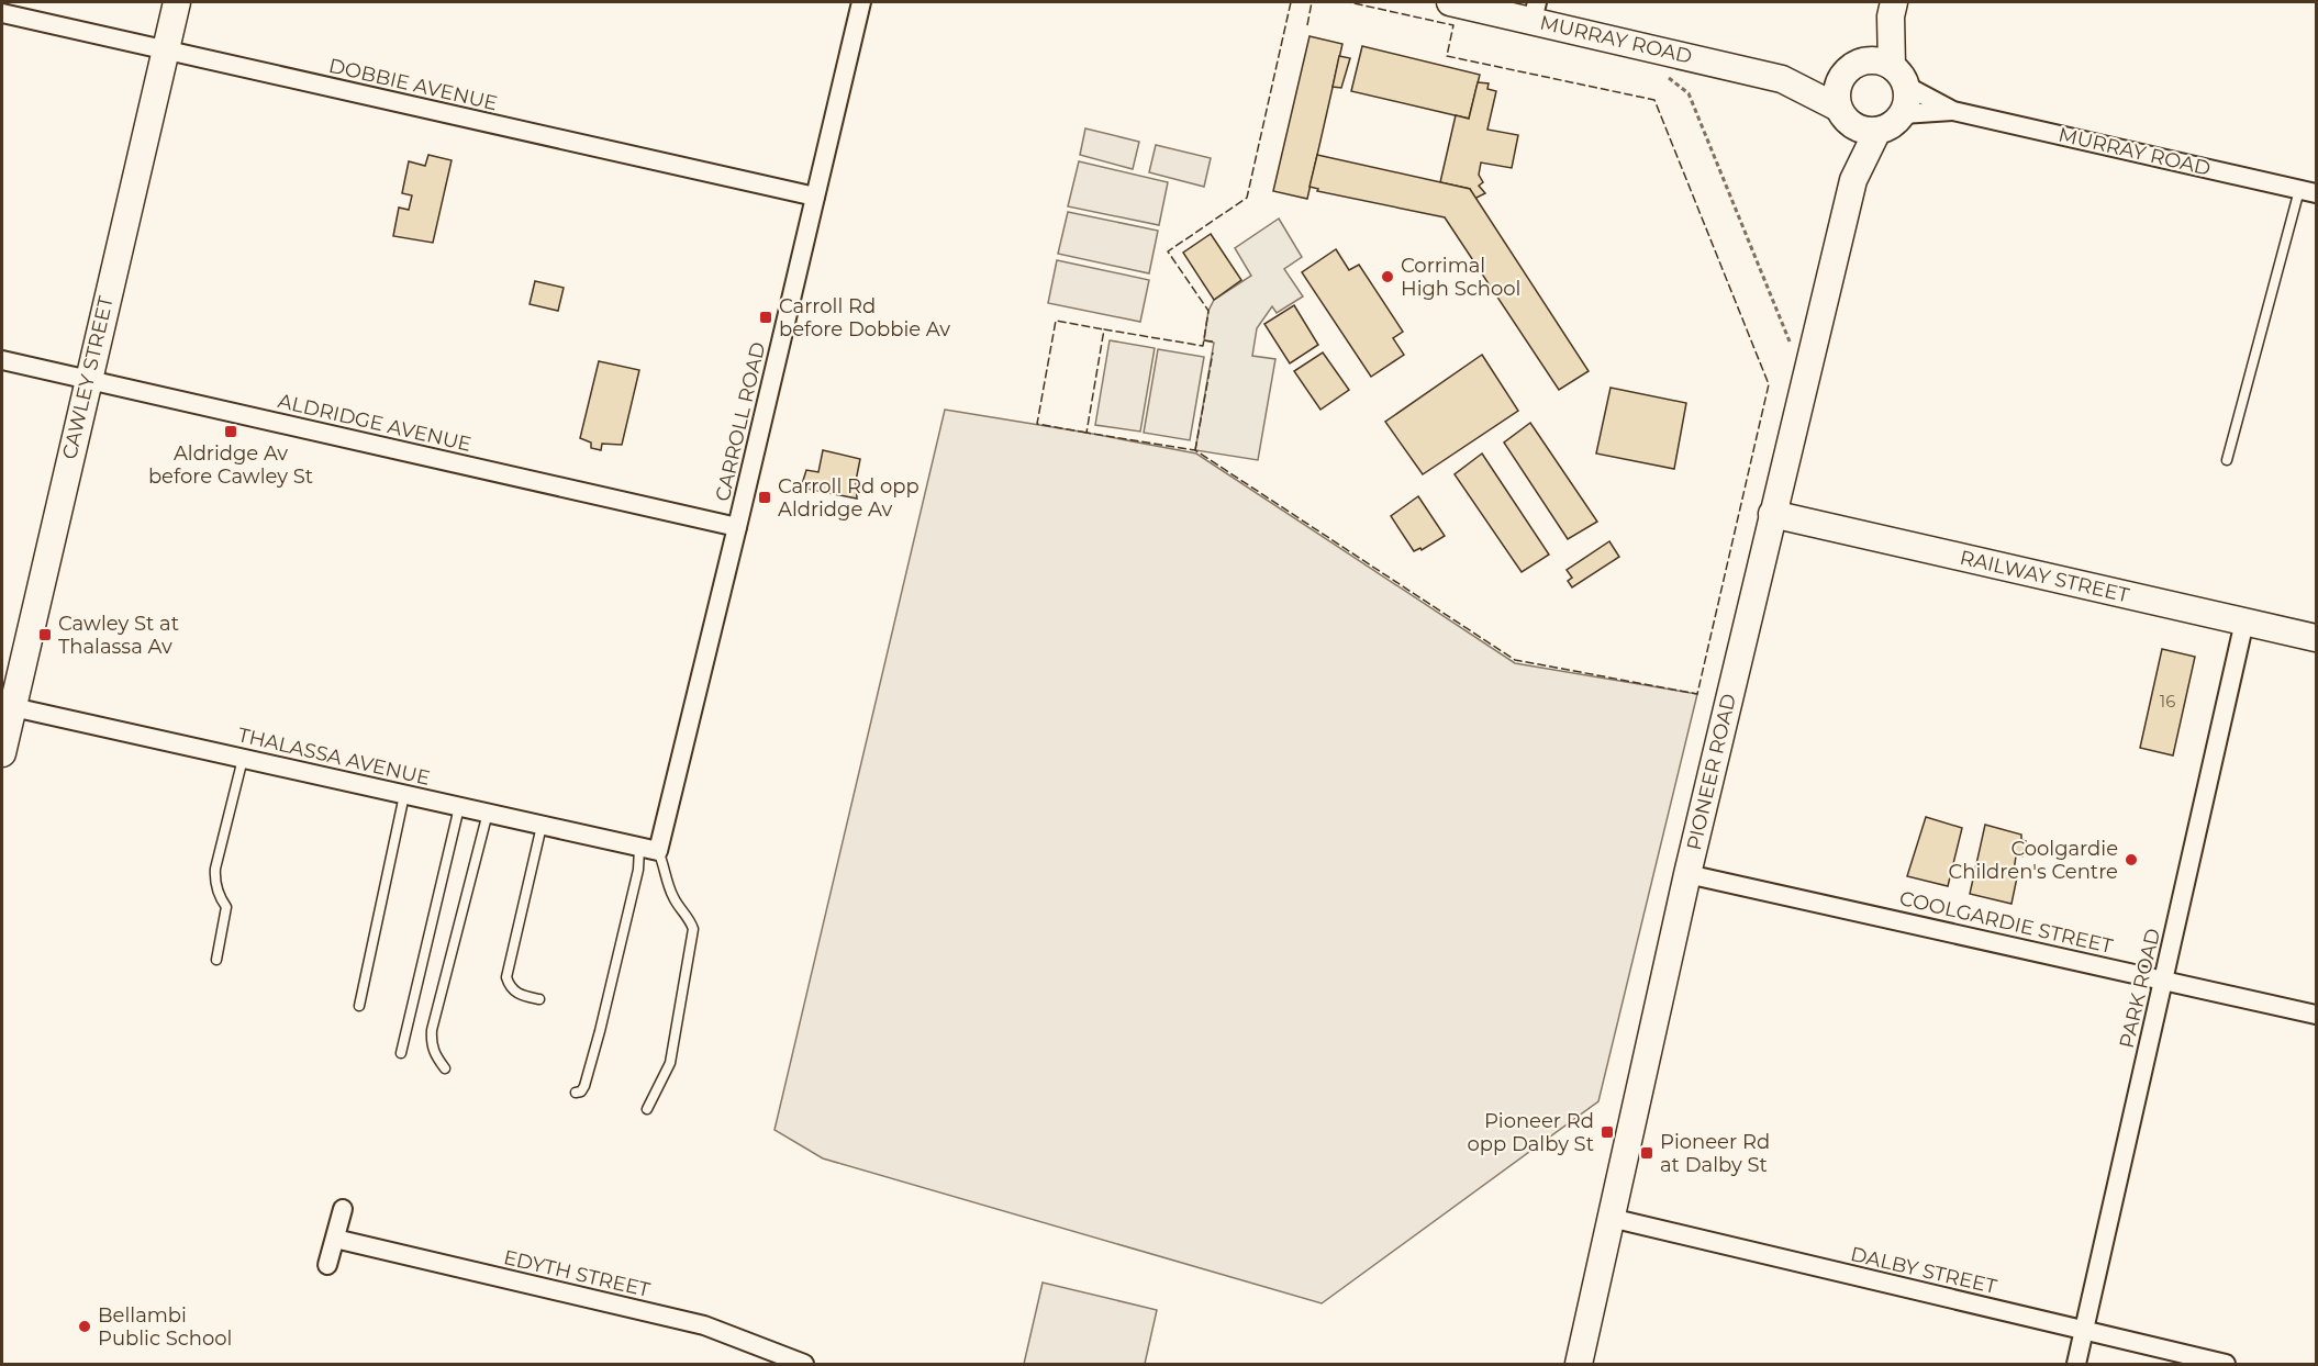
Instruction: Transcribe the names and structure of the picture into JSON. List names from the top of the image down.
{
  "streets": {
    "main road": [
      "MURRAY ROAD",
      "CAWLEY STREET",
      "RAILWAY STREET",
      "PIONEER ROAD"
    ],
    "street": [
      "DOBBIE AVENUE",
      "CARROLL ROAD",
      "ALDRIDGE AVENUE",
      "THALASSA AVENUE",
      "COOLGARDIE STREET",
      "PARK ROAD",
      "DALBY STREET",
      "EDYTH STREET"
    ]
  },
  "crossings": [
    ["MURRAY ROAD", "PIONEER ROAD"],
    ["DOBBIE AVENUE", "CAWLEY STREET"],
    ["DOBBIE AVENUE", "CARROLL ROAD"],
    ["CAWLEY STREET", "ALDRIDGE AVENUE"],
    ["CAWLEY STREET", "THALASSA AVENUE"],
    ["CARROLL ROAD", "ALDRIDGE AVENUE"],
    ["CARROLL ROAD", "THALASSA AVENUE"],
    ["RAILWAY STREET", "PIONEER ROAD"],
    ["RAILWAY STREET", "PARK ROAD"],
    ["PIONEER ROAD", "COOLGARDIE STREET"],
    ["PIONEER ROAD", "DALBY STREET"],
    ["COOLGARDIE STREET", "PARK ROAD"],
    ["PARK ROAD", "DALBY STREET"]
  ],
  "places": {
    "other": ["Corrimal High School", "Coolgardie Children's Centre", "Bellambi Public School"],
    "transit": [
      "Carroll Rd before Dobbie Av",
      "Aldridge Av before Cawley St",
      "Carroll Rd opp Aldridge Av",
      "Cawley St at Thalassa Av",
      "Pioneer Rd opp Dalby St",
      "Pioneer Rd at Dalby St"
    ]
  },
  "house_numbers": ["16"]
}
